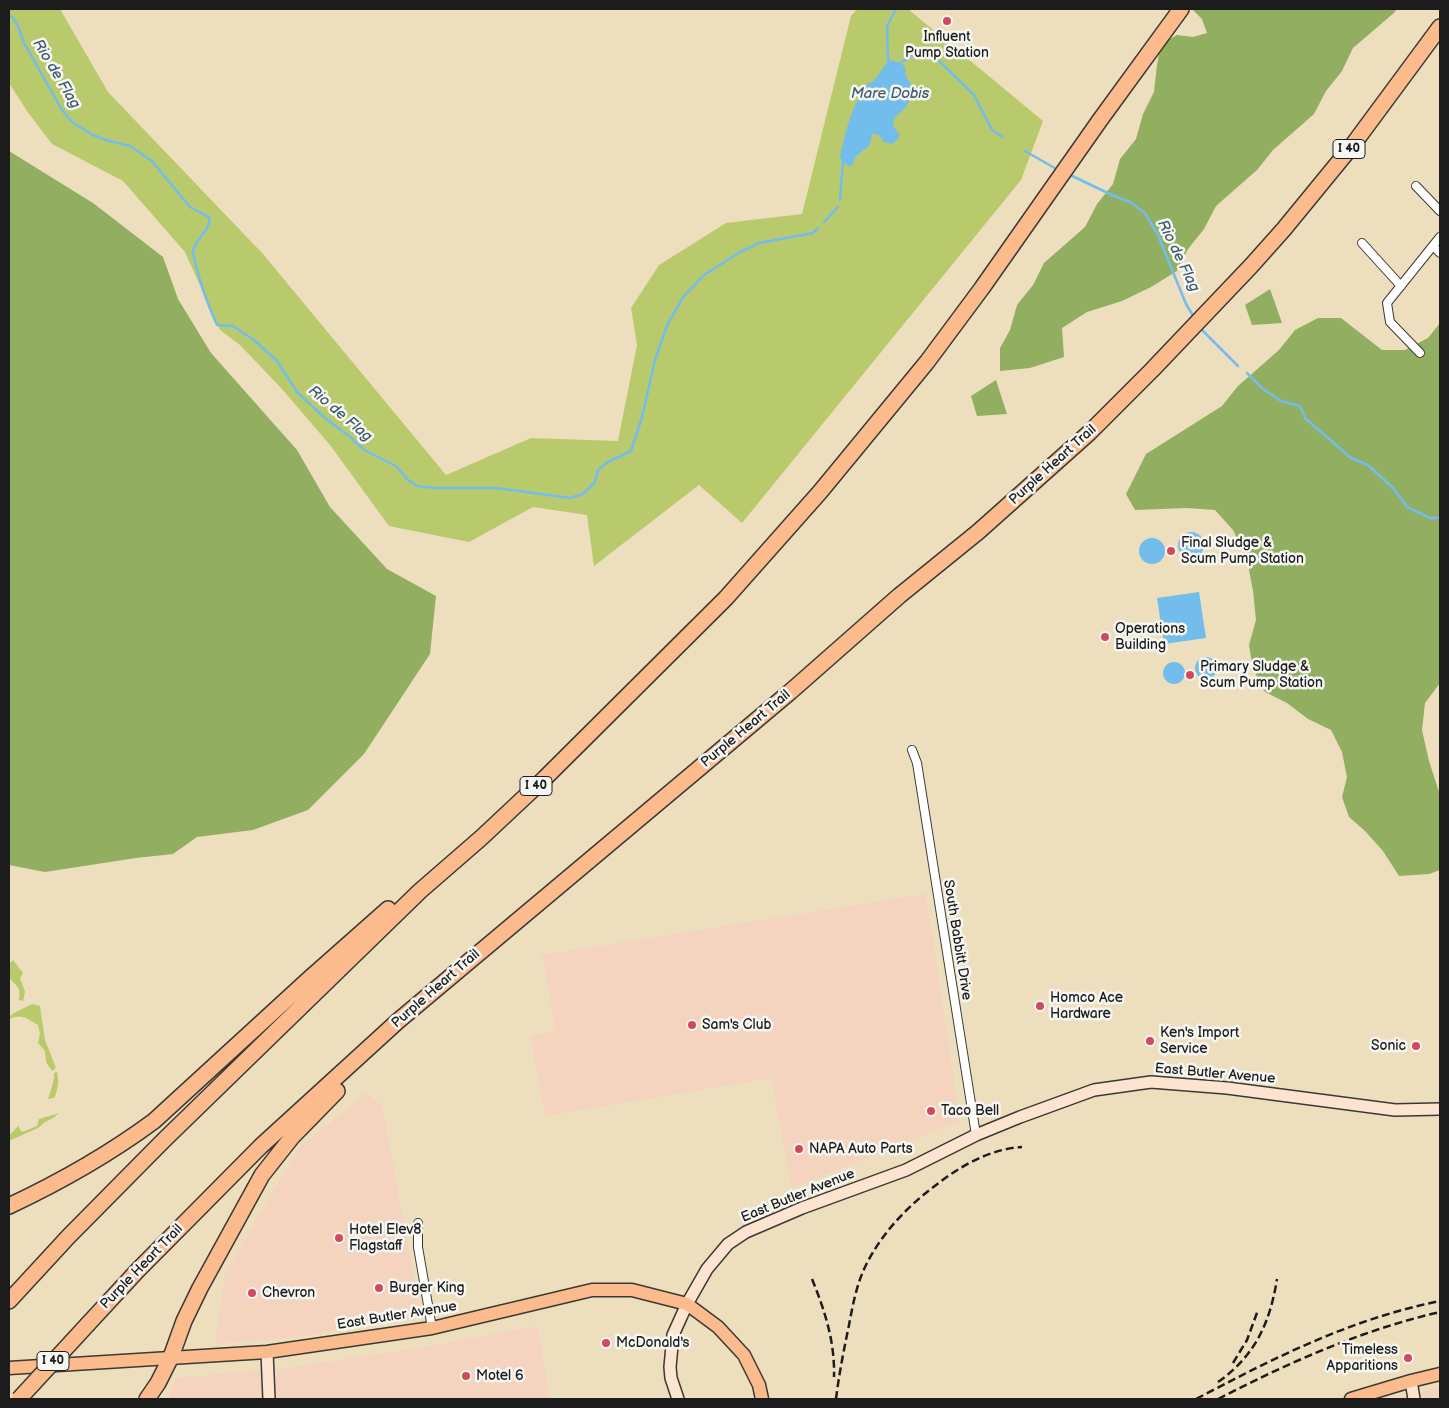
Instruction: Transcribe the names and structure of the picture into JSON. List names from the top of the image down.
{
  "streets": {
    "highway": ["I 40", "Purple Heart Trail"],
    "main road": ["East Butler Avenue"],
    "street": ["South Babbitt Drive"]
  },
  "crossings": [
    ["South Babbitt Drive", "East Butler Avenue"]
  ],
  "water": ["Rio de Flag", "Mare Dobis"],
  "places": [
    "Influent Pump Station",
    "Final Sludge & Scum Pump Station",
    "Operations Building",
    "Primary Sludge & Scum Pump Station",
    "Homco Ace Hardware",
    "Sam's Club",
    "Ken's Import Service",
    "Sonic",
    "Taco Bell",
    "NAPA Auto Parts",
    "Hotel Elev8 Flagstaff",
    "Burger King",
    "Chevron",
    "McDonald's",
    "Timeless Apparitions",
    "Motel 6"
  ]
}
